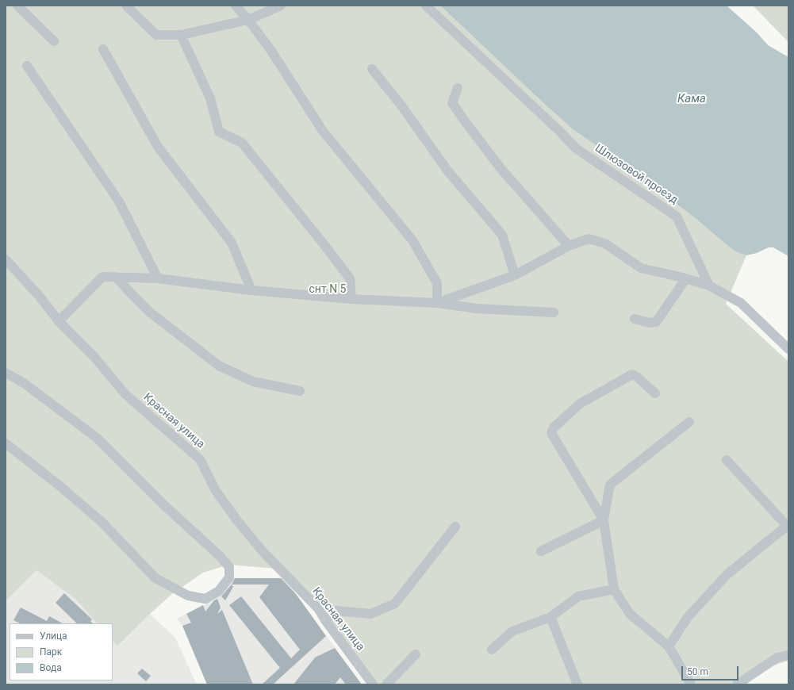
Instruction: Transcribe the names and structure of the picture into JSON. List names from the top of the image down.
{
  "streets": {
    "street": ["Шлюзовой проезд", "Красная улица"]
  },
  "water": ["Кама"],
  "parks": ["снт N 5"],
  "legend": ["Улица", "Парк", "Вода"],
  "scale_bar": "50 m"
}
